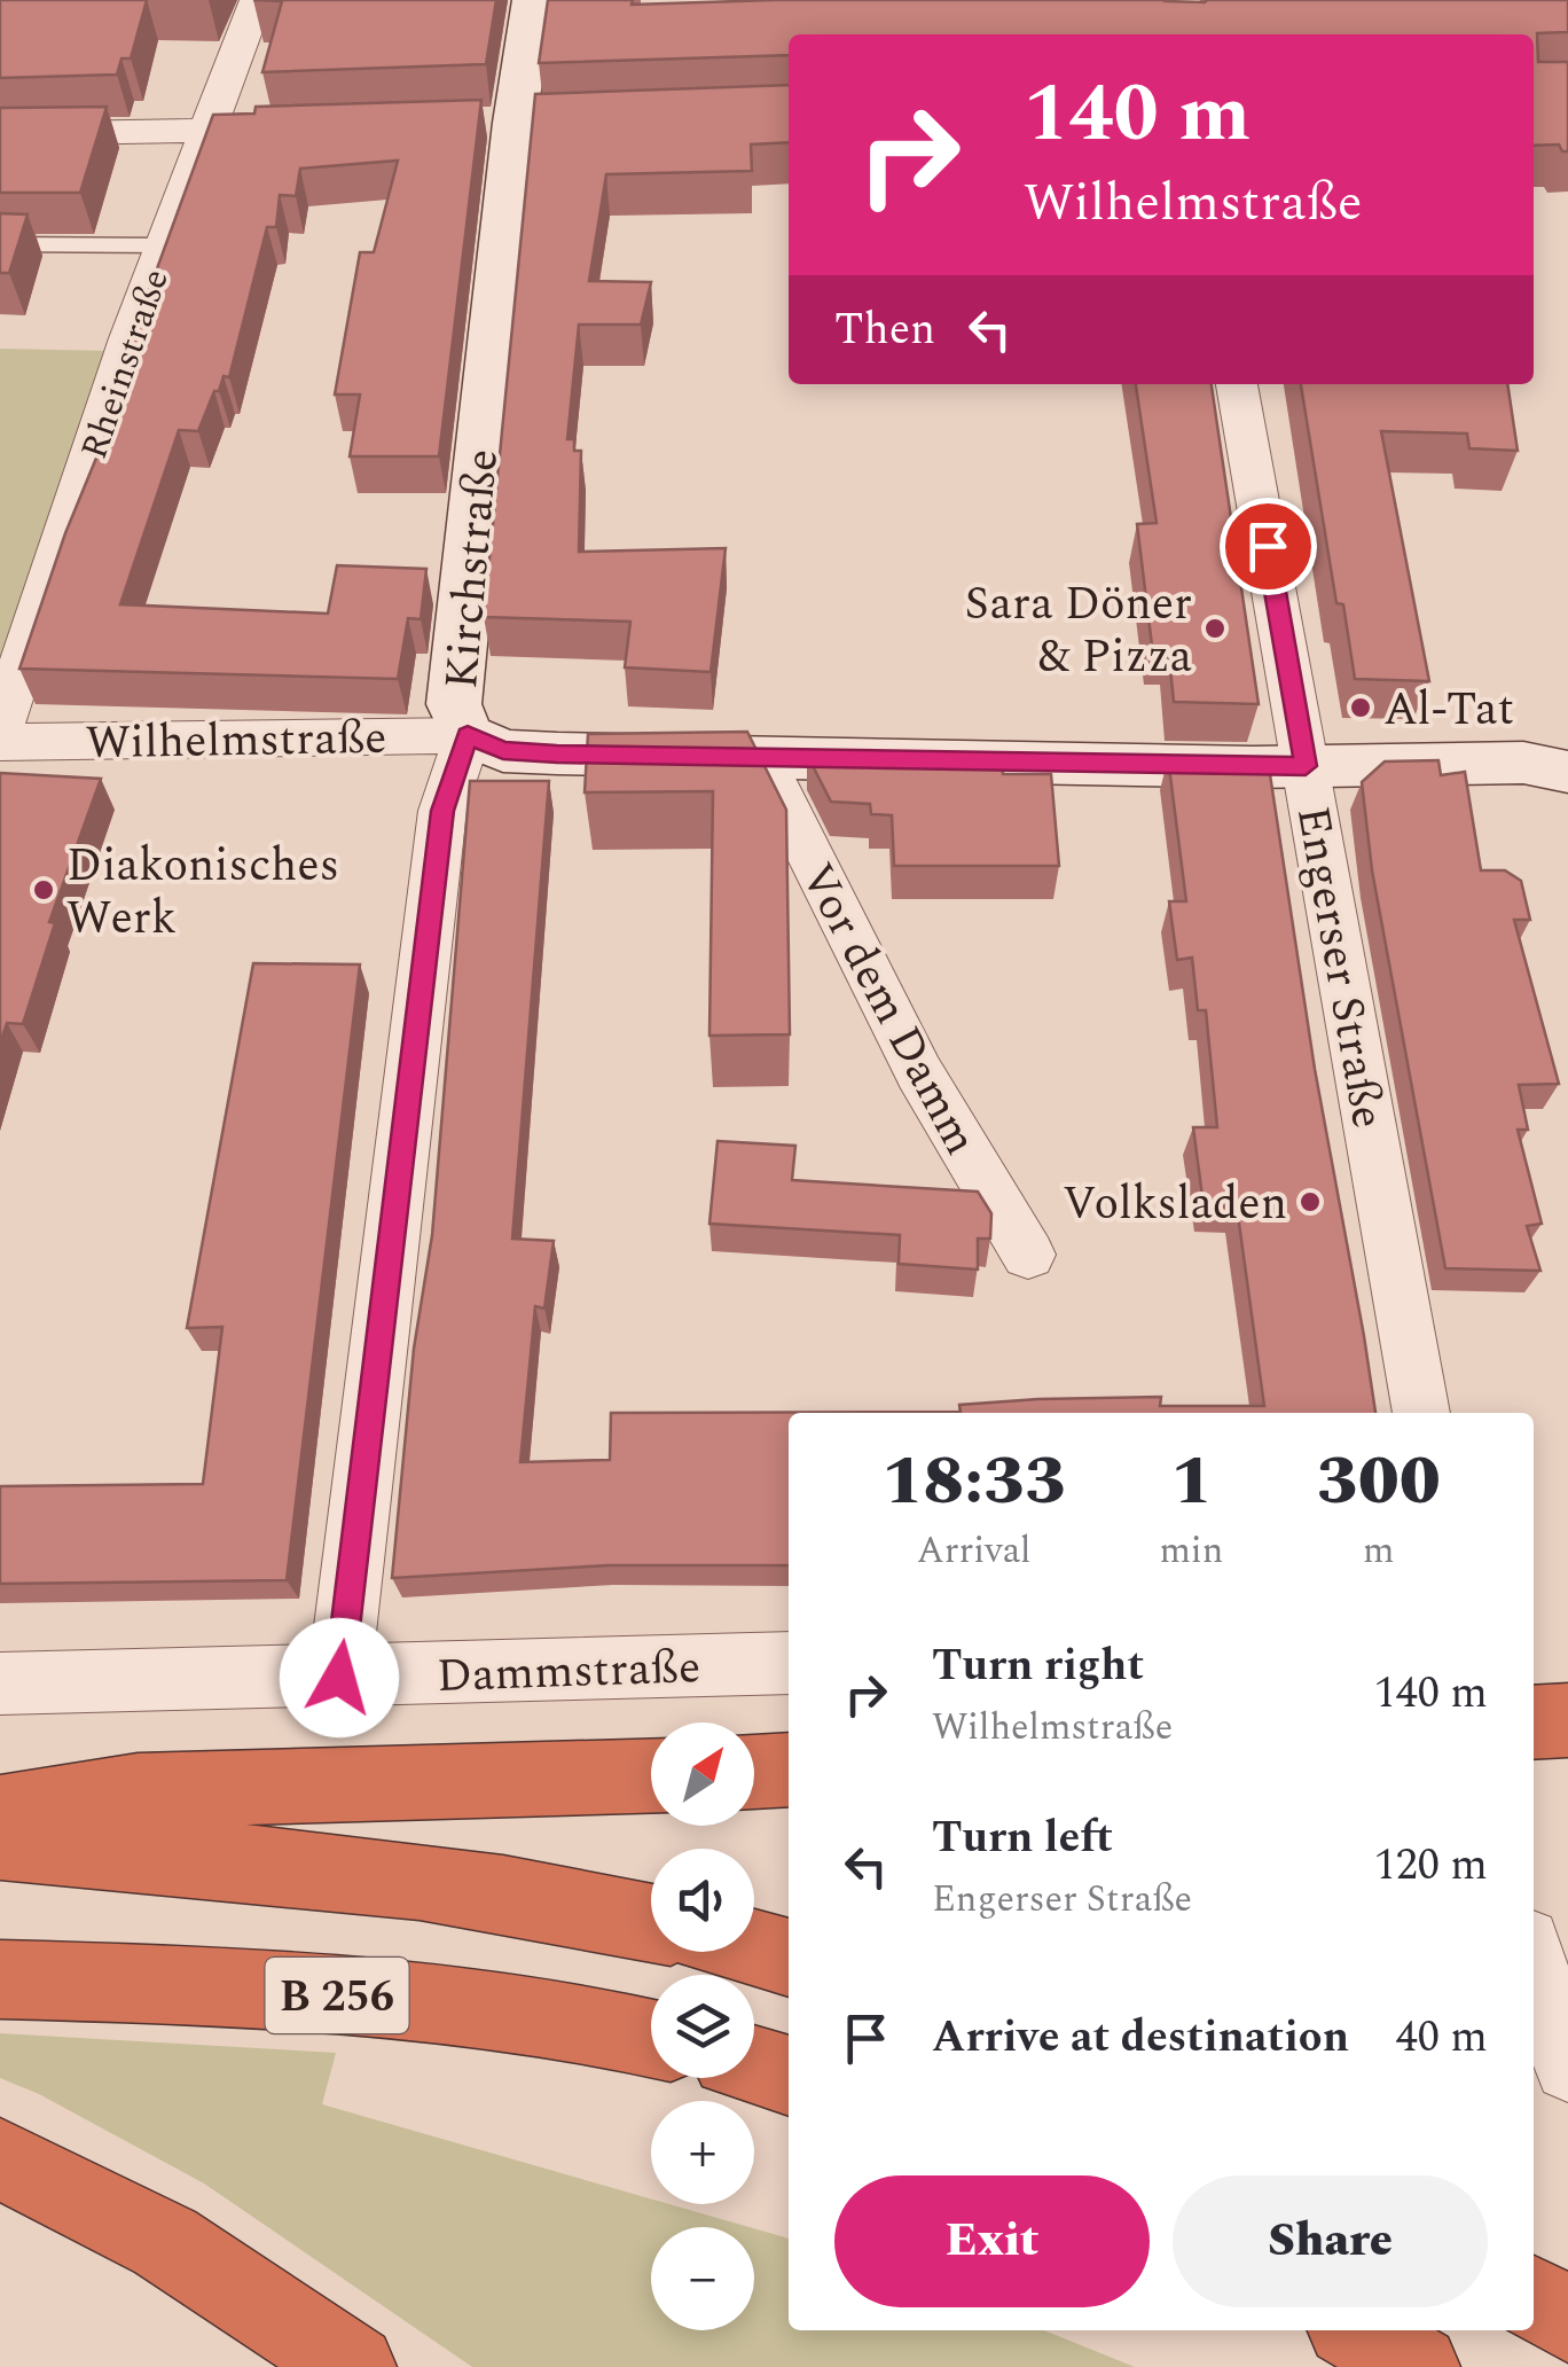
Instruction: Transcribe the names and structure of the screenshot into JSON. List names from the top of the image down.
{
  "streets": {
    "highway": ["B 256"],
    "street": [
      "Rheinstraße",
      "Kirchstraße",
      "Wilhelmstraße",
      "Engerser Straße",
      "Vor dem Damm",
      "Dammstraße"
    ]
  },
  "crossings": [
    ["Kirchstraße", "Wilhelmstraße"],
    ["Kirchstraße", "Dammstraße"],
    ["Wilhelmstraße", "Engerser Straße"],
    ["Wilhelmstraße", "Vor dem Damm"]
  ],
  "places": [
    "Sara Döner & Pizza",
    "Al-Tat",
    "Diakonisches Werk",
    "Volksladen"
  ],
  "north": "top right",
  "page": {
    "turn": ["140 m", "Wilhelmstraße"],
    "then": "Then",
    "eta": [
      "18:33",
      "Arrival",
      "1",
      "min",
      "300",
      "m"
    ],
    "list": [
      {
        "name": "Turn right",
        "note": "Wilhelmstraße",
        "value": "140 m"
      },
      {
        "name": "Turn left",
        "note": "Engerser Straße",
        "value": "120 m"
      },
      {
        "name": "Arrive at destination",
        "value": "40 m"
      }
    ],
    "map_buttons": ["+", "−"],
    "buttons": ["Exit", "Share"]
  }
}
